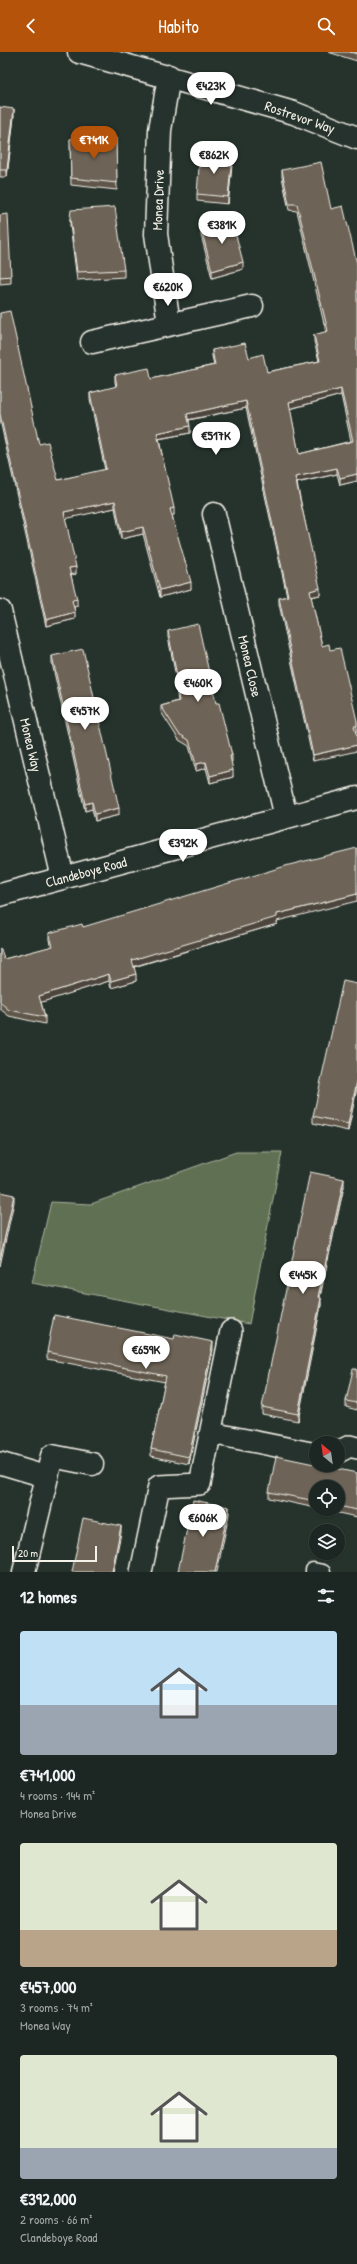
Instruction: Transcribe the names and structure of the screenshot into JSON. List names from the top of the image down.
{
  "streets": {
    "street": [
      "Rostrevor Way",
      "Monea Drive",
      "Monea Close",
      "Monea Way",
      "Clandeboye Road"
    ]
  },
  "crossings": [
    ["Rostrevor Way", "Monea Drive"],
    ["Monea Close", "Clandeboye Road"],
    ["Monea Way", "Clandeboye Road"]
  ],
  "scale_bar": "20 m",
  "north": "top left",
  "page": {
    "header": "Habito",
    "price": [
      "€423K",
      "€741K",
      "€862K",
      "€381K",
      "€620K",
      "€517K",
      "€460K",
      "€457K",
      "€392K",
      "€445K",
      "€659K",
      "€606K"
    ],
    "scale": "20 m",
    "heading": "12 homes",
    "list": [
      {
        "name": "€741,000",
        "note": "4 rooms · 144 m² · Monea Drive"
      },
      {
        "name": "€457,000",
        "note": "3 rooms · 74 m² · Monea Way"
      },
      {
        "name": "€392,000",
        "note": "2 rooms · 66 m² · Clandeboye Road"
      }
    ]
  }
}
